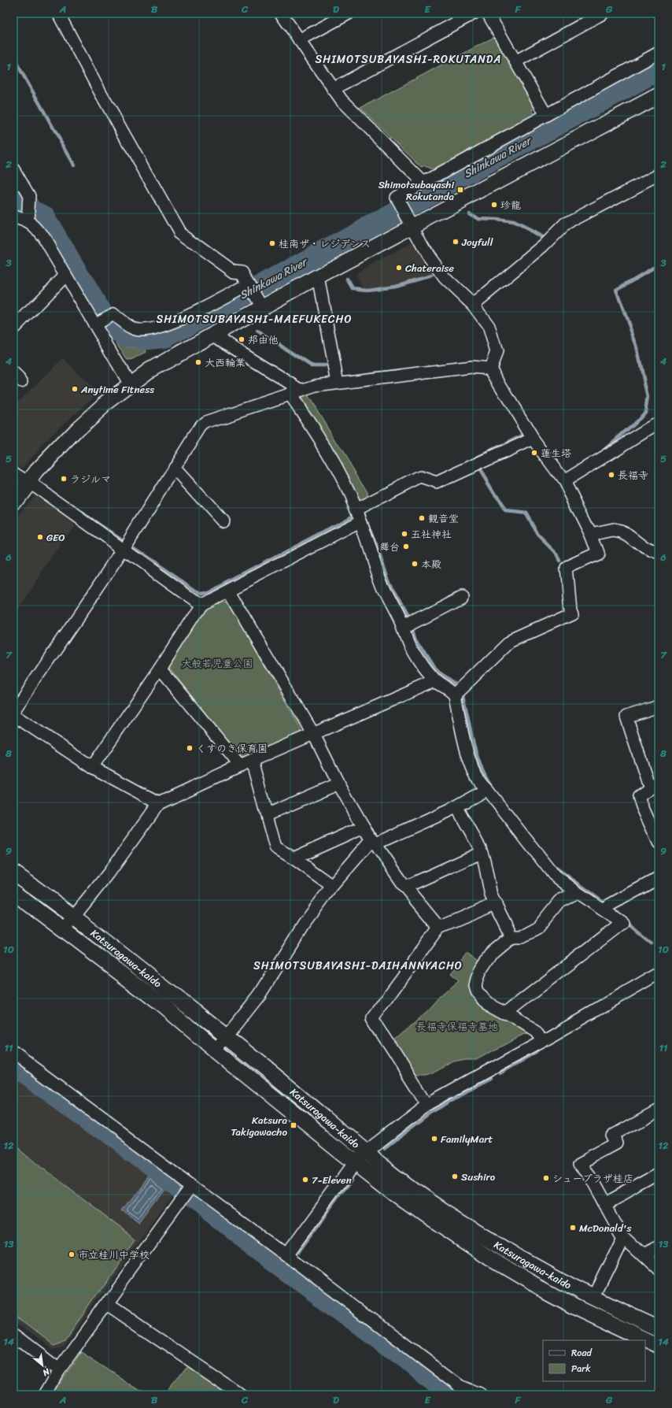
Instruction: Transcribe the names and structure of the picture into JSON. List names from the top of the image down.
{
  "streets": {
    "street": ["Katsuragawa-kaido"]
  },
  "districts": ["SHIMOTSUBAYASHI-ROKUTANDA", "SHIMOTSUBAYASHI-MAEFUKECHO", "SHIMOTSUBAYASHI-DAIHANNYACHO"],
  "water": ["Shinkawa River"],
  "parks": ["大般若児童公園", "長福寺保福寺墓地"],
  "places": {
    "transit": ["Shimotsubayashi Rokutanda", "Katsura Takigawacho"],
    "other": [
      "珍龍",
      "Joyfull",
      "桂南ザ・レジデンス",
      "Chateraise",
      "邦由他",
      "大西輪業",
      "Anytime Fitness",
      "蓮生塔",
      "長福寺",
      "ラジルマ",
      "観音堂",
      "五社神社",
      "GEO",
      "舞台",
      "本殿",
      "くすのき保育園",
      "FamilyMart",
      "Sushiro",
      "シュープラザ桂店",
      "7-Eleven",
      "McDonald's",
      "市立桂川中学校"
    ]
  },
  "legend": ["Road", "Park"],
  "north": "bottom right",
  "grid": {
    "columns": [
      "A",
      "B",
      "C",
      "D",
      "E",
      "F",
      "G"
    ],
    "rows": [
      "1",
      "2",
      "3",
      "4",
      "5",
      "6",
      "7",
      "8",
      "9",
      "10",
      "11",
      "12",
      "13",
      "14"
    ]
  }
}
